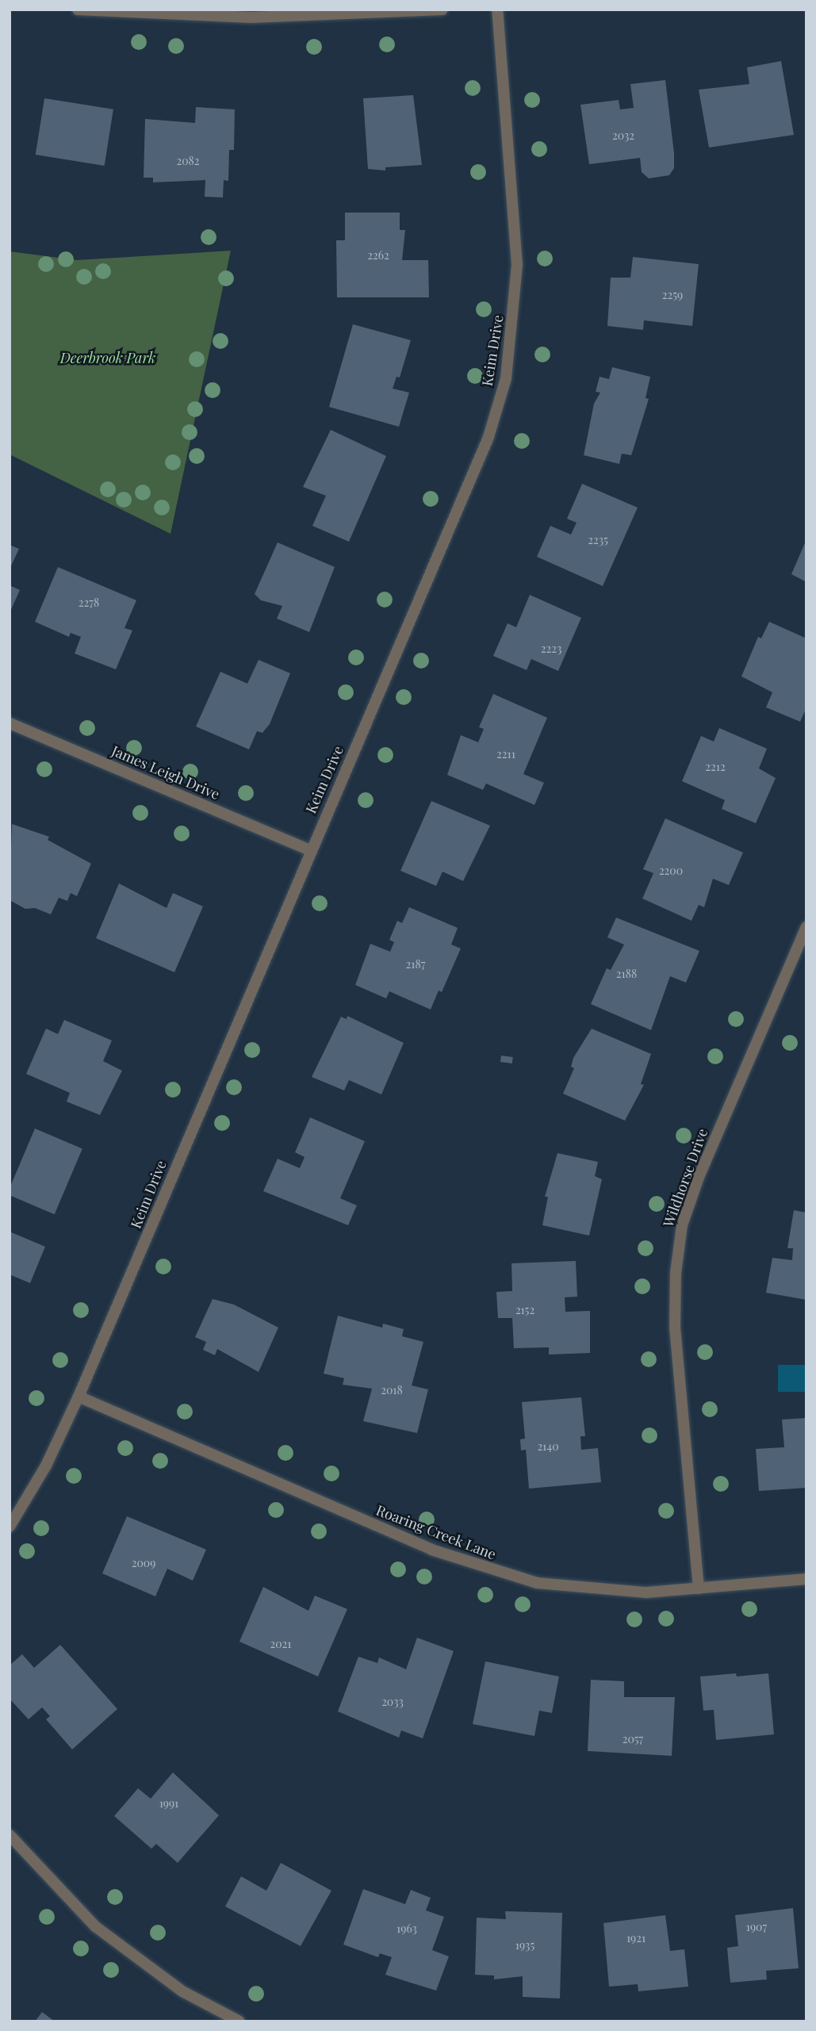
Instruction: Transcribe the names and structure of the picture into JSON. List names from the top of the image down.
{
  "streets": {
    "street": [
      "Keim Drive",
      "James Leigh Drive",
      "Wildhorse Drive",
      "Roaring Creek Lane"
    ]
  },
  "crossings": [
    ["Keim Drive", "James Leigh Drive"],
    ["Keim Drive", "Roaring Creek Lane"],
    ["Wildhorse Drive", "Roaring Creek Lane"]
  ],
  "parks": ["Deerbrook Park"],
  "house_numbers": [
    "2032",
    "2082",
    "2262",
    "2259",
    "2235",
    "2278",
    "2223",
    "2211",
    "2212",
    "2200",
    "2187",
    "2188",
    "2152",
    "2018",
    "2140",
    "2009",
    "2021",
    "2033",
    "2057",
    "1991",
    "1907",
    "1963",
    "1921",
    "1935"
  ]
}
